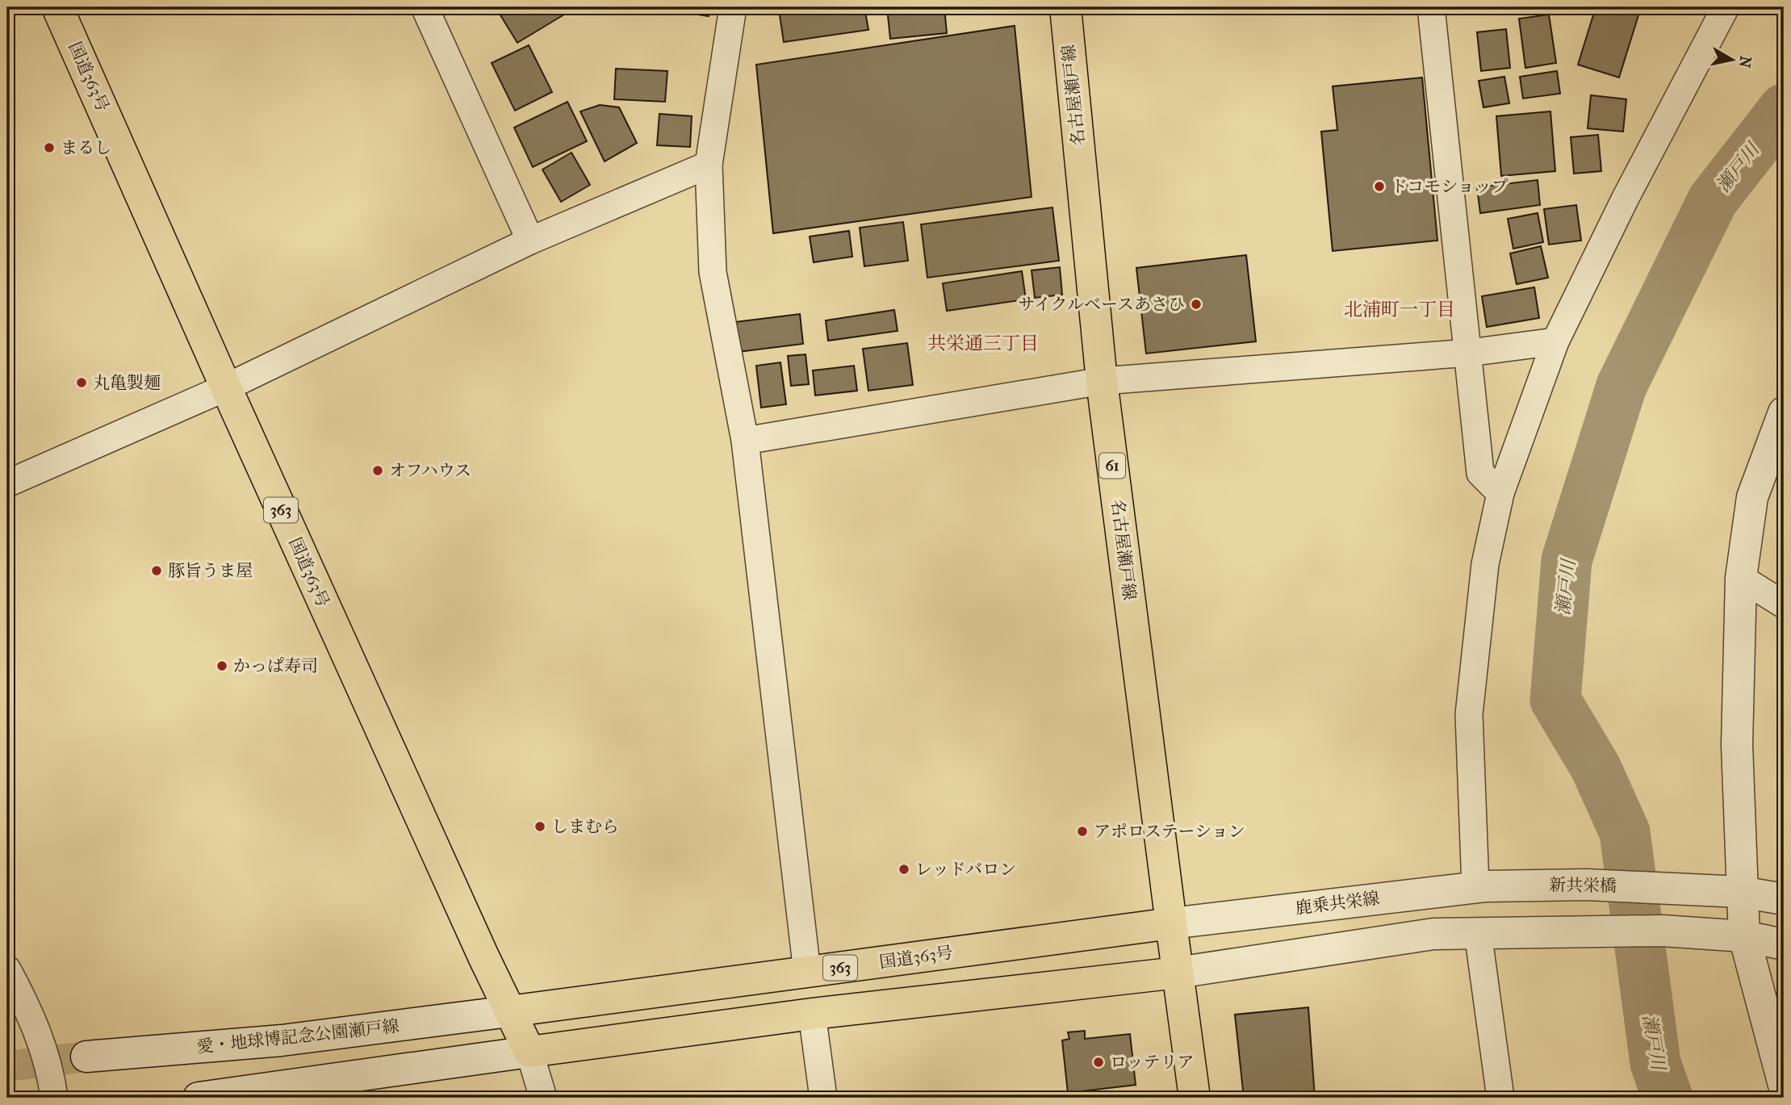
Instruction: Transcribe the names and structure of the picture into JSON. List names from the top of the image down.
{
  "streets": {
    "main road": [
      "国道363号",
      "名古屋瀬戸線",
      "61",
      "363"
    ],
    "street": ["新共栄橋", "鹿乗共栄線", "愛・地球博記念公園瀬戸線"]
  },
  "crossings": [
    ["国道363号", "名古屋瀬戸線"],
    ["国道363号", "鹿乗共栄線"],
    ["国道363号", "愛・地球博記念公園瀬戸線"],
    ["名古屋瀬戸線", "鹿乗共栄線"],
    ["新共栄橋", "鹿乗共栄線"]
  ],
  "districts": ["北浦町一丁目", "共栄通三丁目"],
  "water": ["瀬戸川"],
  "places": [
    "まるし",
    "ドコモショップ",
    "サイクルベースあさひ",
    "丸亀製麺",
    "オフハウス",
    "豚旨うま屋",
    "かっぱ寿司",
    "しまむら",
    "アポロステーション",
    "レッドバロン",
    "ロッテリア"
  ],
  "north": "right"
}
